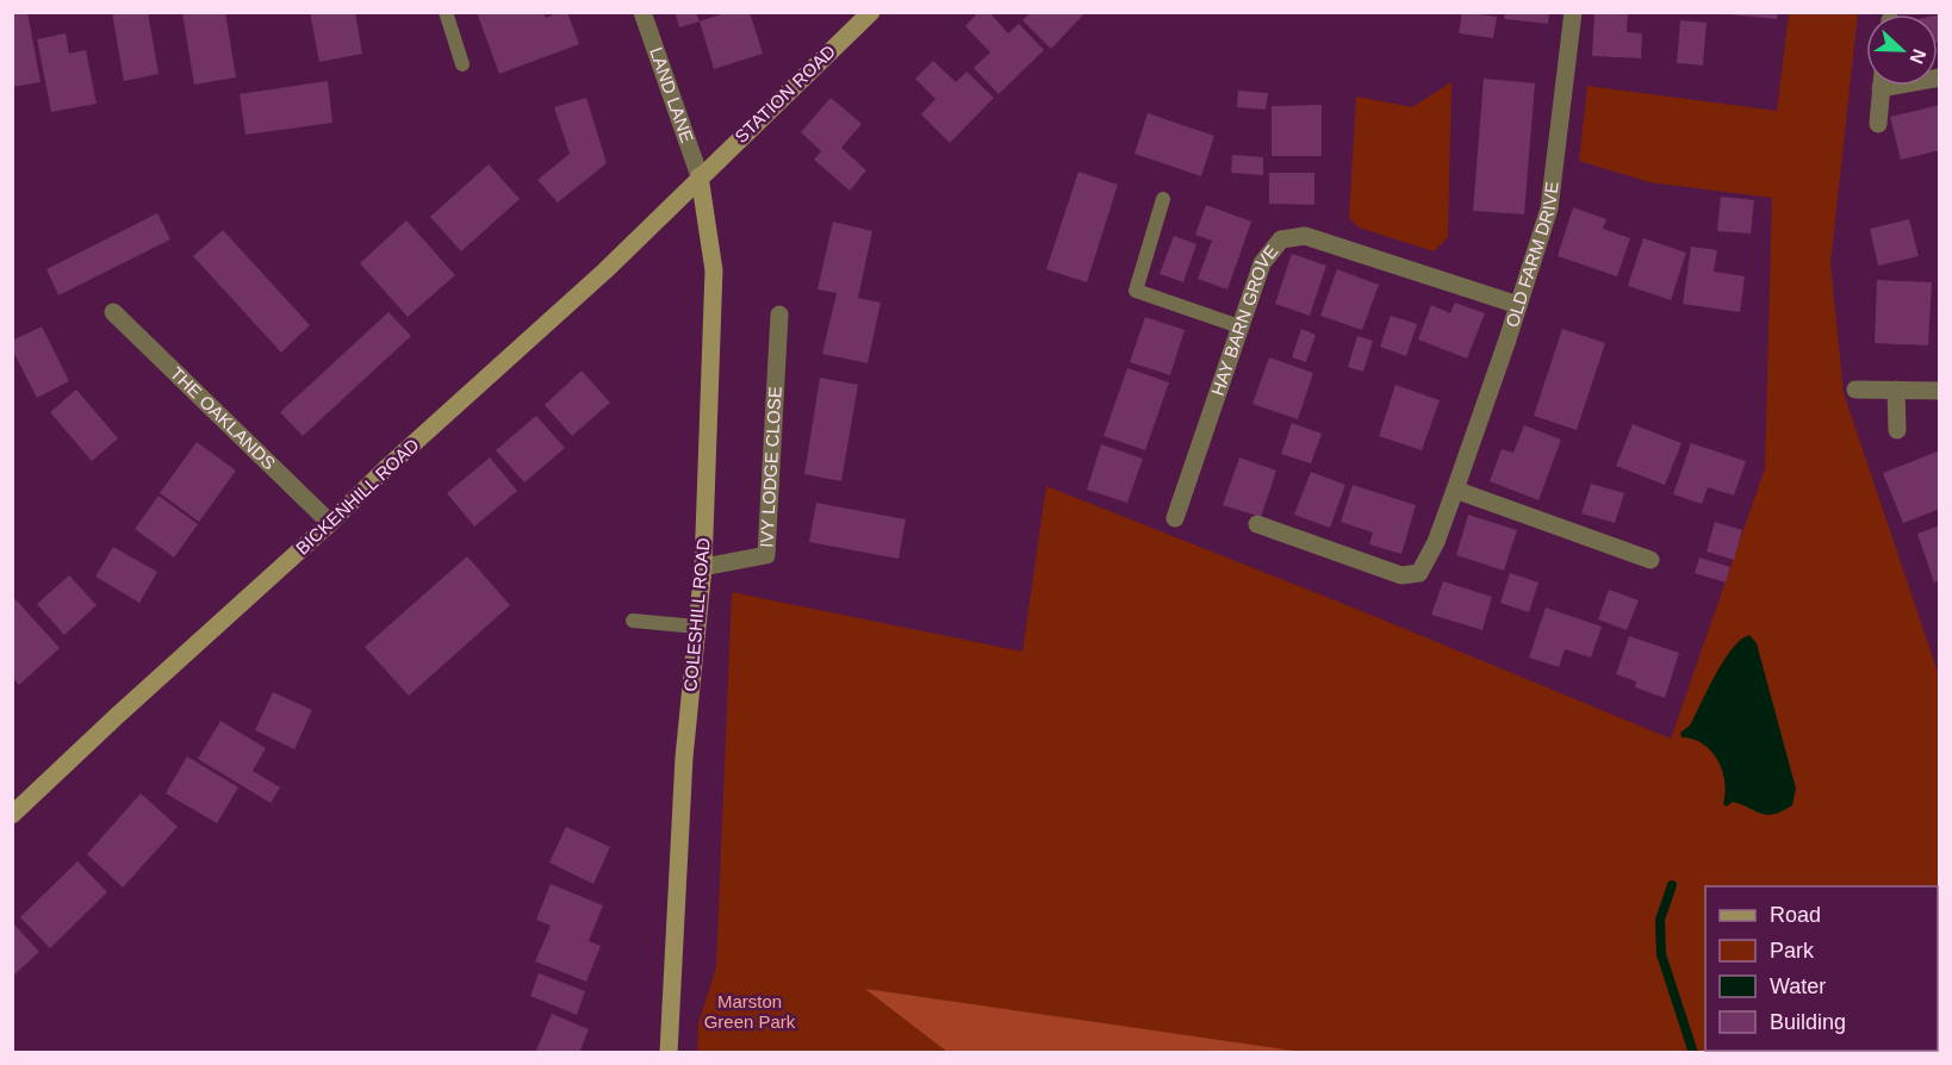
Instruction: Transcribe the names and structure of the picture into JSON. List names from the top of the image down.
{
  "streets": {
    "street": [
      "LAND LANE",
      "STATION ROAD",
      "OLD FARM DRIVE",
      "HAY BARN GROVE",
      "THE OAKLANDS",
      "IVY LODGE CLOSE",
      "BICKENHILL ROAD",
      "COLESHILL ROAD"
    ]
  },
  "crossings": [
    ["LAND LANE", "STATION ROAD"],
    ["LAND LANE", "BICKENHILL ROAD"],
    ["LAND LANE", "COLESHILL ROAD"],
    ["STATION ROAD", "BICKENHILL ROAD"],
    ["STATION ROAD", "COLESHILL ROAD"],
    ["OLD FARM DRIVE", "HAY BARN GROVE"],
    ["THE OAKLANDS", "BICKENHILL ROAD"],
    ["IVY LODGE CLOSE", "COLESHILL ROAD"],
    ["BICKENHILL ROAD", "COLESHILL ROAD"]
  ],
  "parks": ["Marston Green Park"],
  "legend": [
    "Road",
    "Park",
    "Water",
    "Building"
  ],
  "north": "right"
}
